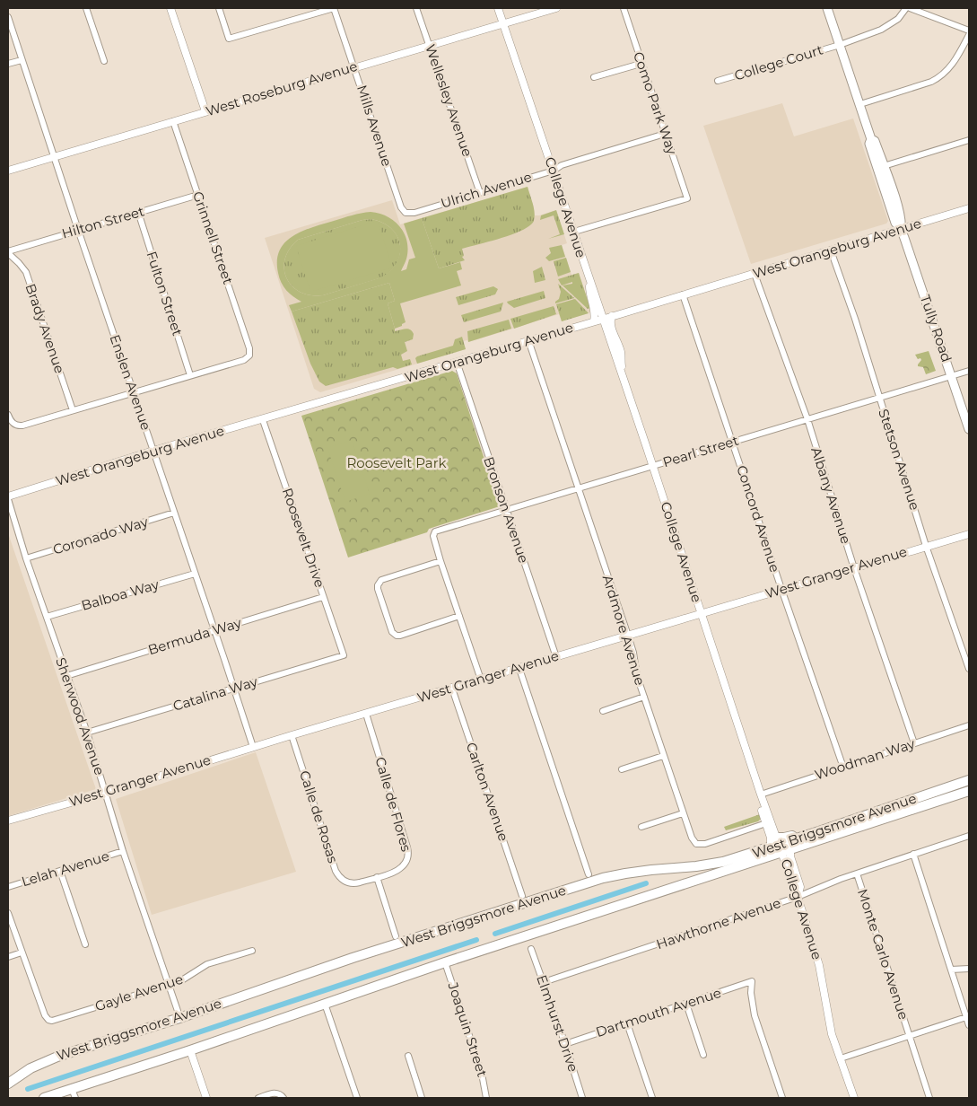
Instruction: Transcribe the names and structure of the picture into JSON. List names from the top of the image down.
{
  "streets": {
    "main road": ["Tully Road", "West Briggsmore Avenue"],
    "street": [
      "College Court",
      "West Roseburg Avenue",
      "Wellesley Avenue",
      "Como Park Way",
      "Mills Avenue",
      "Ulrich Avenue",
      "College Avenue",
      "Hilton Street",
      "Grinnell Street",
      "West Orangeburg Avenue",
      "Fulton Street",
      "Brady Avenue",
      "Enslen Avenue",
      "Pearl Street",
      "Stetson Avenue",
      "Albany Avenue",
      "Bronson Avenue",
      "Concord Avenue",
      "Coronado Way",
      "Roosevelt Drive",
      "West Granger Avenue",
      "Balboa Way",
      "Ardmore Avenue",
      "Bermuda Way",
      "Catalina Way",
      "Sherwood Avenue",
      "Woodman Way",
      "Carlton Avenue",
      "Calle de Flores",
      "Calle de Rosas",
      "Lelah Avenue",
      "Hawthorne Avenue",
      "Monte Carlo Avenue",
      "Gayle Avenue",
      "Dartmouth Avenue",
      "Elmhurst Drive",
      "Joaquin Street"
    ]
  },
  "crossings": [
    ["College Court", "Tully Road"],
    ["West Roseburg Avenue", "Wellesley Avenue"],
    ["West Roseburg Avenue", "Mills Avenue"],
    ["West Roseburg Avenue", "College Avenue"],
    ["West Roseburg Avenue", "Grinnell Street"],
    ["West Roseburg Avenue", "Enslen Avenue"],
    ["Wellesley Avenue", "Ulrich Avenue"],
    ["Como Park Way", "Ulrich Avenue"],
    ["Como Park Way", "College Avenue"],
    ["Mills Avenue", "Ulrich Avenue"],
    ["Ulrich Avenue", "College Avenue"],
    ["College Avenue", "West Orangeburg Avenue"],
    ["College Avenue", "Pearl Street"],
    ["College Avenue", "West Granger Avenue"],
    ["College Avenue", "Ardmore Avenue"],
    ["College Avenue", "Woodman Way"],
    ["College Avenue", "West Briggsmore Avenue"],
    ["College Avenue", "Hawthorne Avenue"],
    ["Hilton Street", "Grinnell Street"],
    ["Hilton Street", "Fulton Street"],
    ["Hilton Street", "Brady Avenue"],
    ["Hilton Street", "Enslen Avenue"],
    ["Grinnell Street", "Fulton Street"],
    ["West Orangeburg Avenue", "Tully Road"],
    ["West Orangeburg Avenue", "Enslen Avenue"],
    ["West Orangeburg Avenue", "Stetson Avenue"],
    ["West Orangeburg Avenue", "Albany Avenue"],
    ["West Orangeburg Avenue", "Bronson Avenue"],
    ["West Orangeburg Avenue", "Concord Avenue"],
    ["West Orangeburg Avenue", "Roosevelt Drive"],
    ["West Orangeburg Avenue", "Ardmore Avenue"],
    ["West Orangeburg Avenue", "Sherwood Avenue"],
    ["Tully Road", "Pearl Street"],
    ["Enslen Avenue", "Coronado Way"],
    ["Enslen Avenue", "West Granger Avenue"],
    ["Enslen Avenue", "Balboa Way"],
    ["Enslen Avenue", "Bermuda Way"],
    ["Enslen Avenue", "Catalina Way"],
    ["Pearl Street", "Stetson Avenue"],
    ["Pearl Street", "Albany Avenue"],
    ["Pearl Street", "Bronson Avenue"],
    ["Pearl Street", "Concord Avenue"],
    ["Pearl Street", "Ardmore Avenue"],
    ["Stetson Avenue", "West Granger Avenue"],
    ["Albany Avenue", "West Granger Avenue"],
    ["Albany Avenue", "Woodman Way"],
    ["Bronson Avenue", "West Granger Avenue"],
    ["Concord Avenue", "West Granger Avenue"],
    ["Concord Avenue", "Woodman Way"],
    ["Coronado Way", "Sherwood Avenue"],
    ["Roosevelt Drive", "Bermuda Way"],
    ["Roosevelt Drive", "Catalina Way"],
    ["West Granger Avenue", "Ardmore Avenue"],
    ["West Granger Avenue", "Sherwood Avenue"],
    ["West Granger Avenue", "Carlton Avenue"],
    ["West Granger Avenue", "Calle de Flores"],
    ["West Granger Avenue", "Calle de Rosas"],
    ["Balboa Way", "Sherwood Avenue"],
    ["Bermuda Way", "Sherwood Avenue"],
    ["Catalina Way", "Sherwood Avenue"],
    ["Sherwood Avenue", "Lelah Avenue"],
    ["Sherwood Avenue", "Gayle Avenue"],
    ["Calle de Flores", "Calle de Rosas"],
    ["West Briggsmore Avenue", "Joaquin Street"],
    ["Hawthorne Avenue", "Monte Carlo Avenue"],
    ["Hawthorne Avenue", "Elmhurst Drive"],
    ["Dartmouth Avenue", "Elmhurst Drive"]
  ],
  "parks": ["Roosevelt Park"]
}
